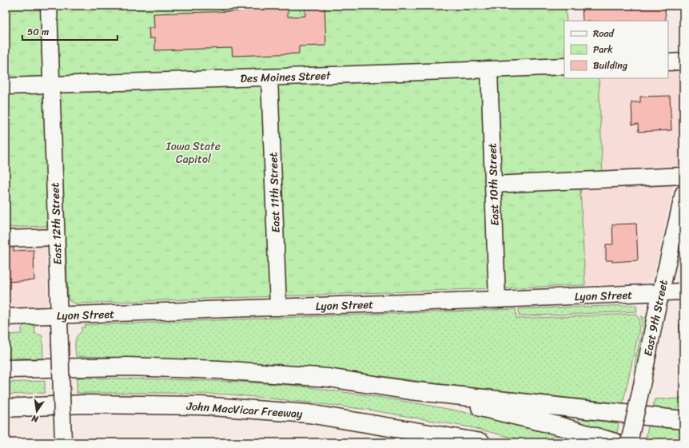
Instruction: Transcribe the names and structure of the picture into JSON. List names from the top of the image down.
{
  "streets": {
    "highway": ["John MacVicar Freeway"],
    "street": [
      "Des Moines Street",
      "East 10th Street",
      "East 11th Street",
      "East 12th Street",
      "Lyon Street",
      "East 9th Street"
    ]
  },
  "crossings": [
    ["Des Moines Street", "East 10th Street"],
    ["Des Moines Street", "East 11th Street"],
    ["Des Moines Street", "East 12th Street"],
    ["East 10th Street", "Lyon Street"],
    ["East 11th Street", "Lyon Street"],
    ["East 12th Street", "Lyon Street"],
    ["Lyon Street", "East 9th Street"]
  ],
  "parks": ["Iowa State Capitol"],
  "legend": ["Road", "Park", "Building"],
  "scale_bar": "50 m",
  "north": "bottom"
}
